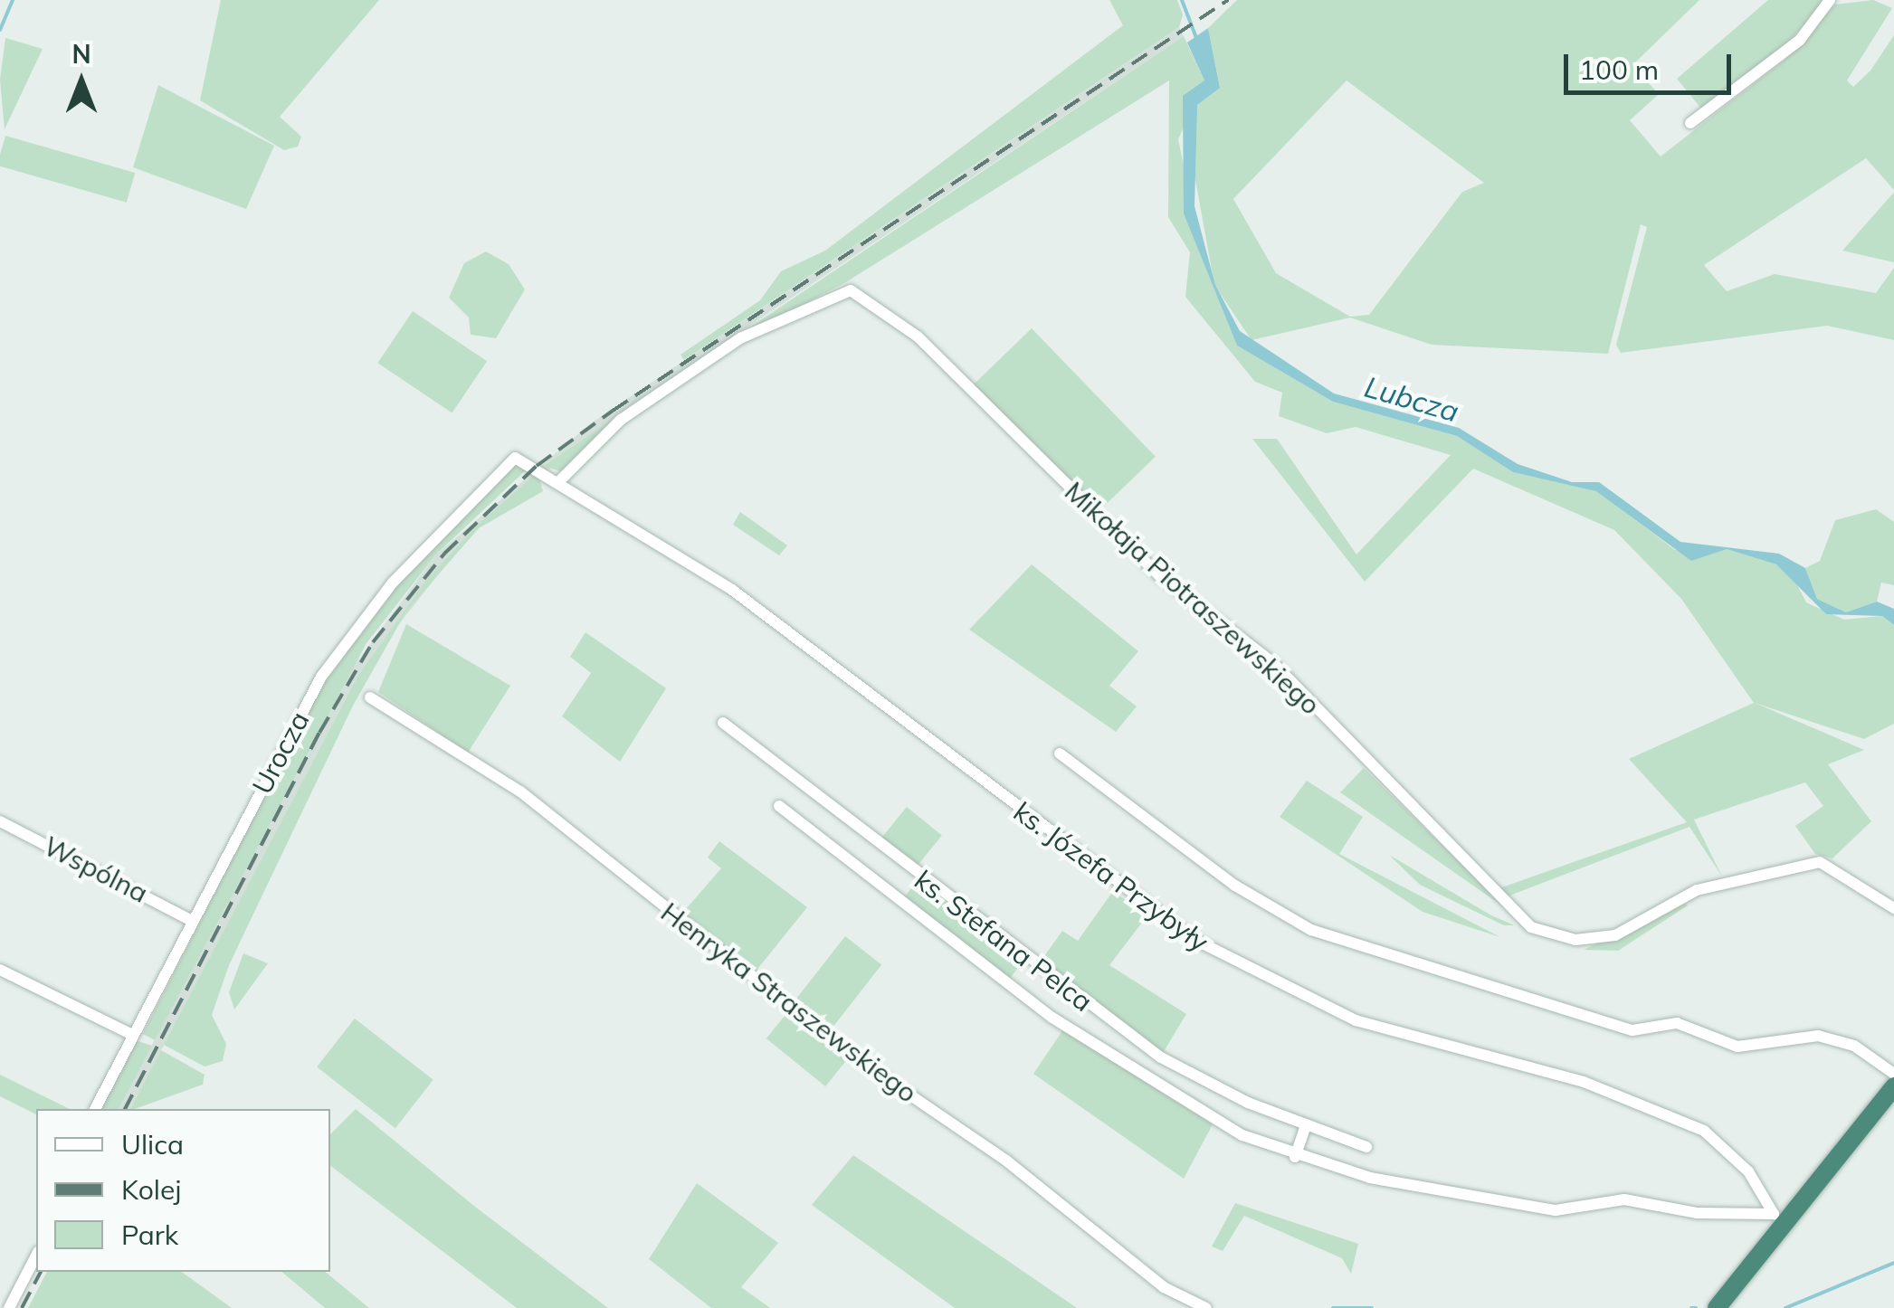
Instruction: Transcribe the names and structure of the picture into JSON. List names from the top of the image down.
{
  "streets": {
    "street": [
      "Mikołaja Piotraszewskiego",
      "Urocza",
      "Wspólna",
      "ks. Józefa Przybyły",
      "ks. Stefana Pelca",
      "Henryka Straszewskiego"
    ]
  },
  "crossings": [
    ["Mikołaja Piotraszewskiego", "ks. Józefa Przybyły"],
    ["Urocza", "Wspólna"],
    ["Urocza", "ks. Józefa Przybyły"],
    ["ks. Józefa Przybyły", "ks. Stefana Pelca"]
  ],
  "water": ["Lubcza"],
  "legend": ["Ulica", "Kolej", "Park"],
  "scale_bar": "100 m",
  "north": "top"
}
